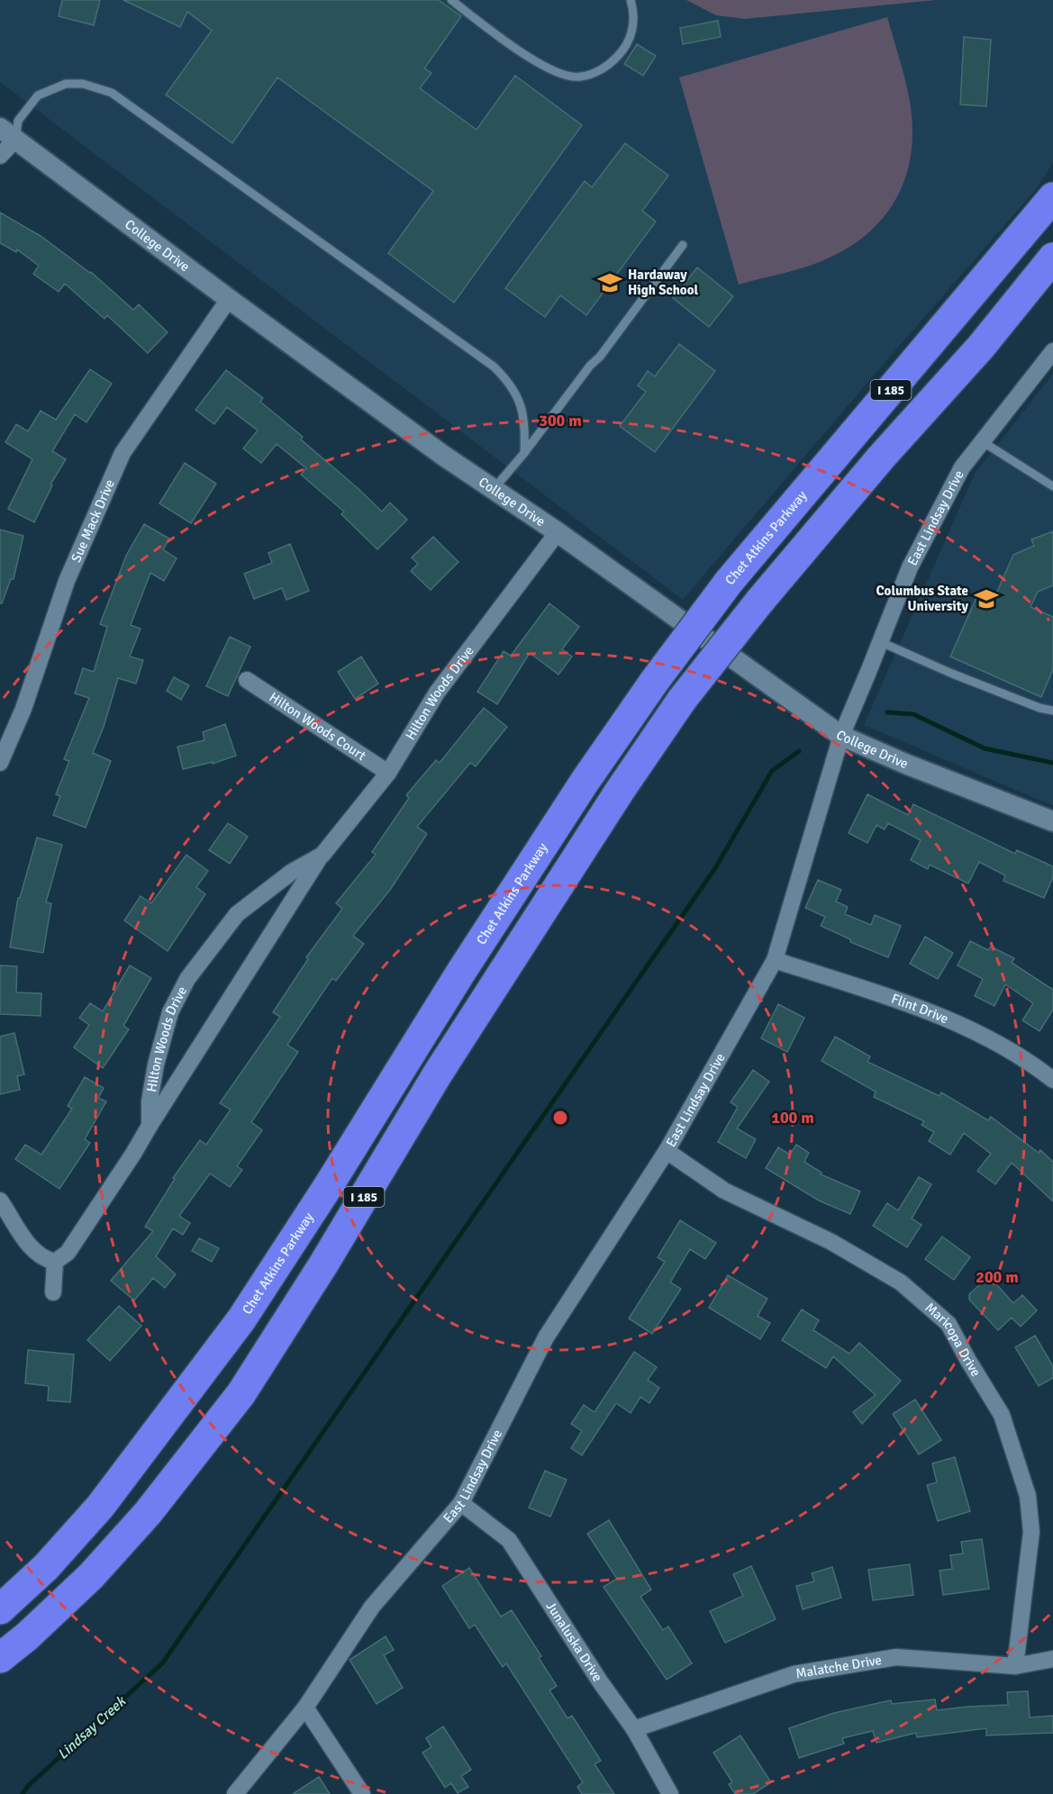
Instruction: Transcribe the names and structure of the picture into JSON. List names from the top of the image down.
{
  "streets": {
    "highway": ["I 185", "Chet Atkins Parkway"],
    "street": [
      "College Drive",
      "East Lindsay Drive",
      "Sue Mack Drive",
      "Hilton Woods Drive",
      "Hilton Woods Court",
      "Flint Drive",
      "Maricopa Drive",
      "Junaluska Drive",
      "Malatche Drive"
    ]
  },
  "crossings": [
    ["College Drive", "East Lindsay Drive"],
    ["College Drive", "Sue Mack Drive"],
    ["College Drive", "Hilton Woods Drive"],
    ["East Lindsay Drive", "Flint Drive"],
    ["East Lindsay Drive", "Maricopa Drive"],
    ["East Lindsay Drive", "Junaluska Drive"],
    ["Hilton Woods Drive", "Hilton Woods Court"],
    ["Maricopa Drive", "Malatche Drive"],
    ["Junaluska Drive", "Malatche Drive"]
  ],
  "water": ["Lindsay Creek"],
  "places": {
    "school or university": ["Hardaway High School", "Columbus State University"]
  },
  "rings": ["300 m", "100 m", "200 m"]
}
